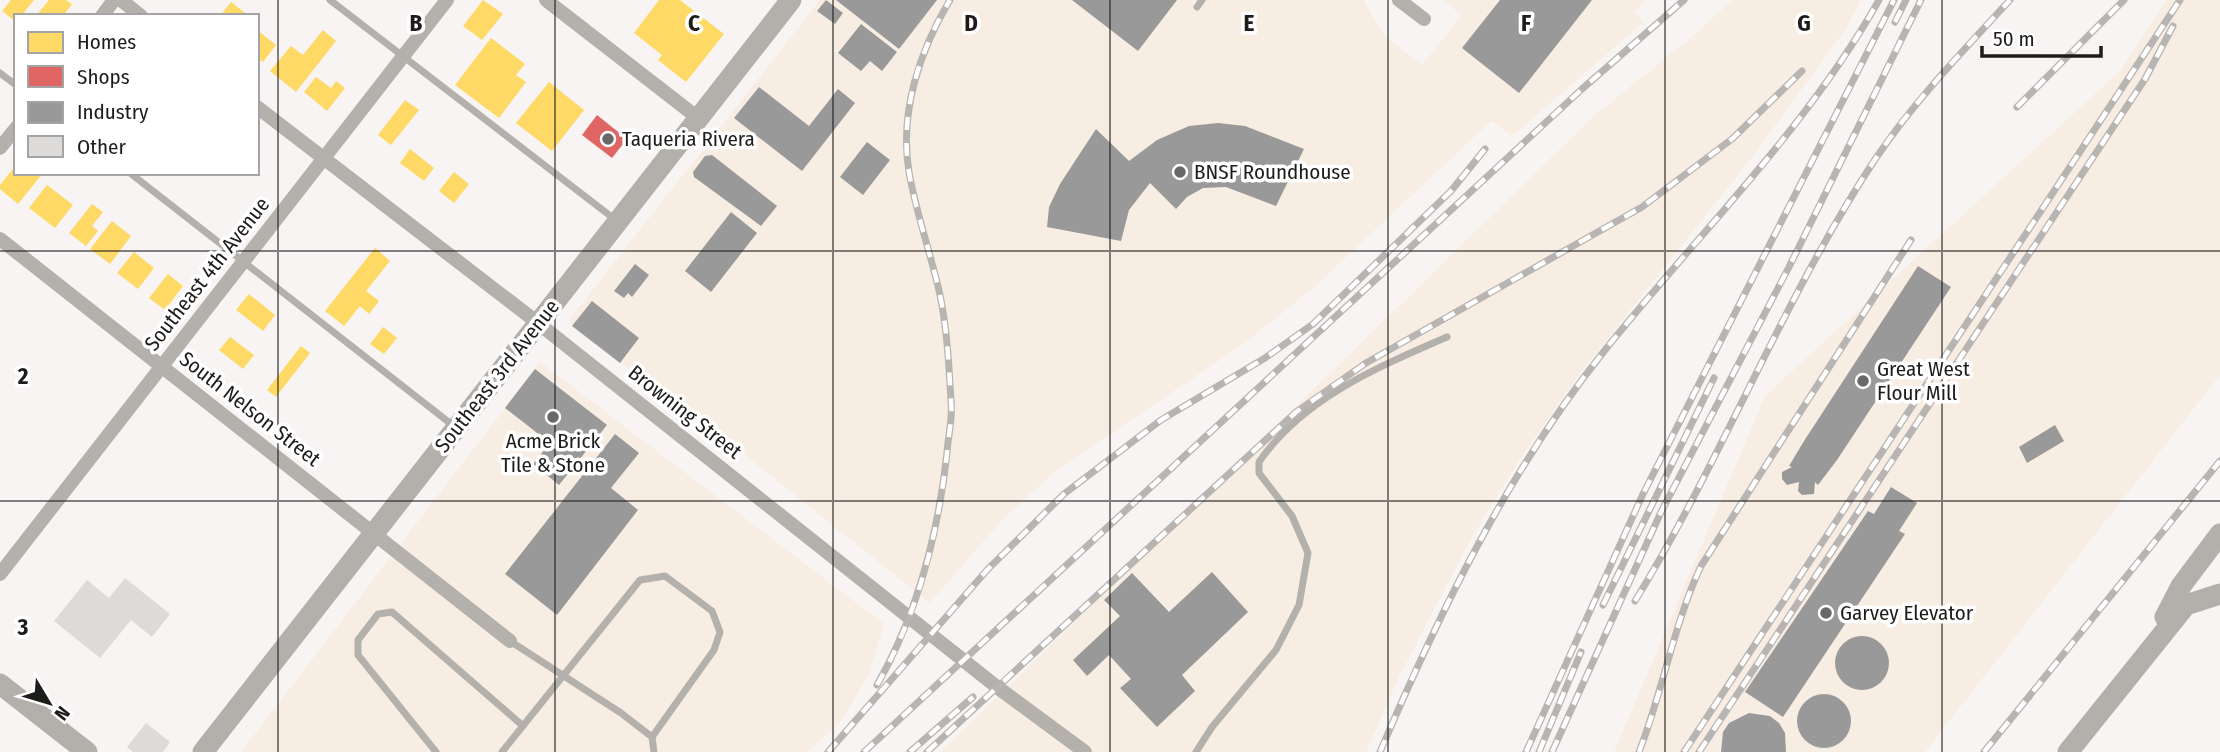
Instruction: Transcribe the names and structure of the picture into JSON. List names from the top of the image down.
{
  "streets": {
    "main road": ["Southeast 3rd Avenue"],
    "street": ["Southeast 4th Avenue", "South Nelson Street", "Browning Street"]
  },
  "crossings": [
    ["Southeast 4th Avenue", "South Nelson Street"],
    ["Southeast 4th Avenue", "Browning Street"],
    ["Southeast 3rd Avenue", "South Nelson Street"],
    ["Southeast 3rd Avenue", "Browning Street"]
  ],
  "places": [
    "Taqueria Rivera",
    "BNSF Roundhouse",
    "Great West Flour Mill",
    "Acme Brick Tile & Stone",
    "Garvey Elevator"
  ],
  "legend": [
    "Homes",
    "Shops",
    "Industry",
    "Other"
  ],
  "scale_bar": "50 m",
  "north": "bottom right",
  "grid": {
    "columns": [
      "B",
      "C",
      "D",
      "E",
      "F",
      "G"
    ],
    "rows": ["2", "3"]
  }
}
